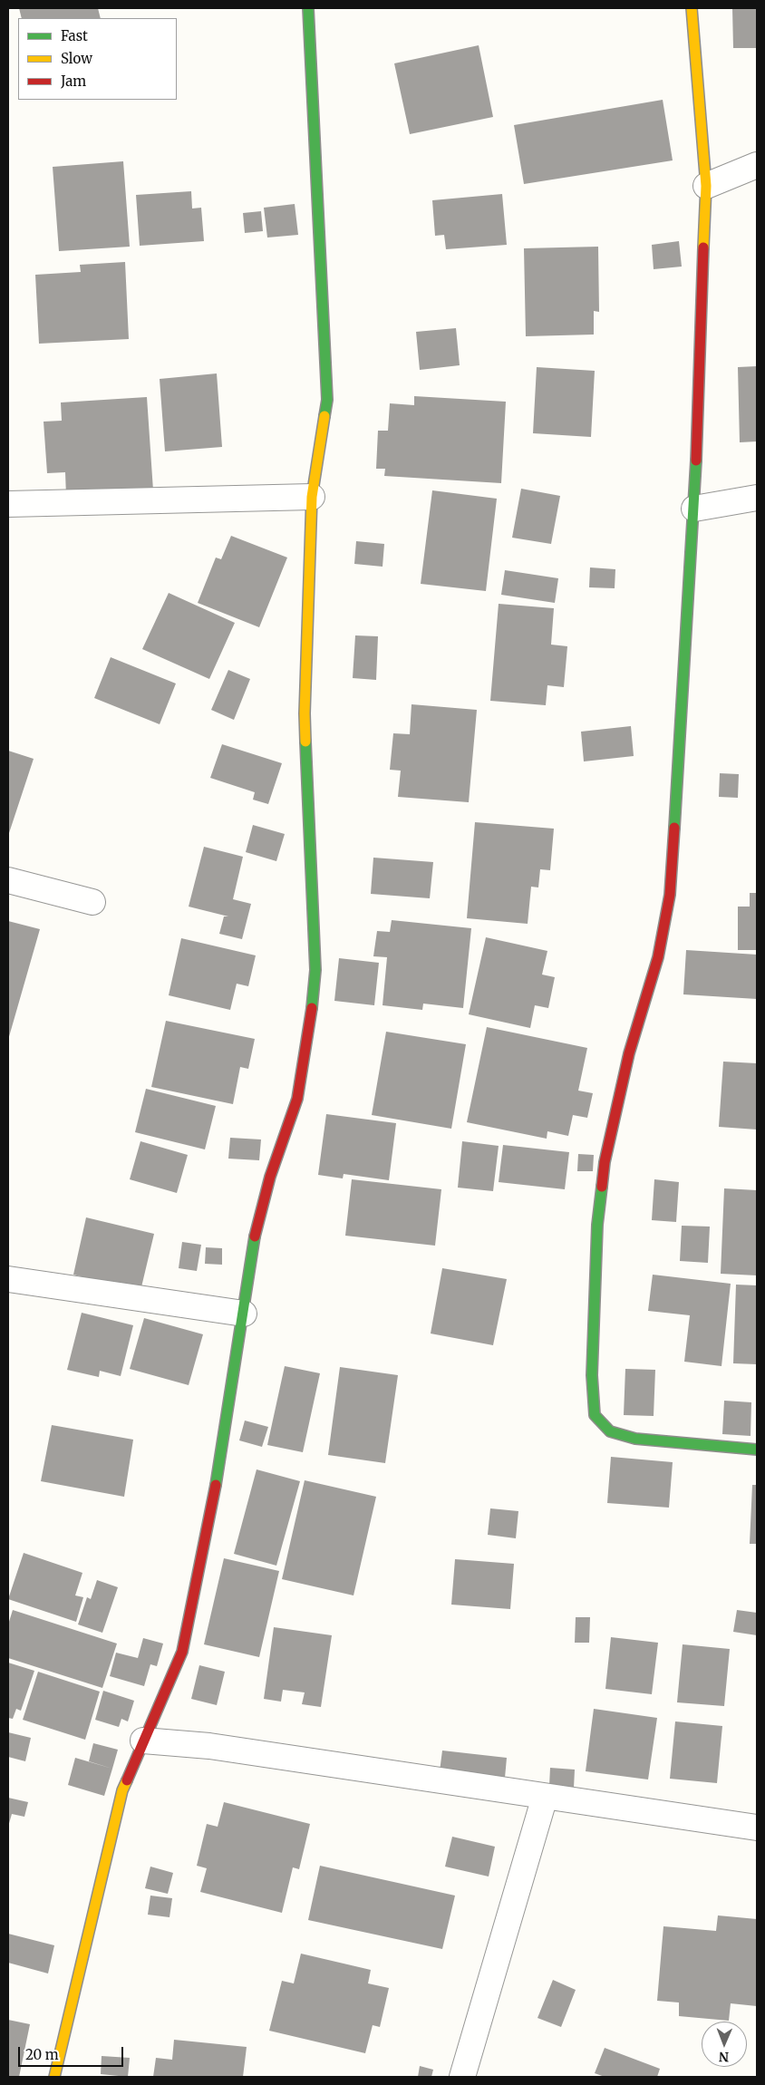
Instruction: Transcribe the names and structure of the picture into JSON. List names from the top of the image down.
{
  "legend": ["Fast", "Slow", "Jam"],
  "scale_bar": "20 m",
  "north": "bottom"
}
